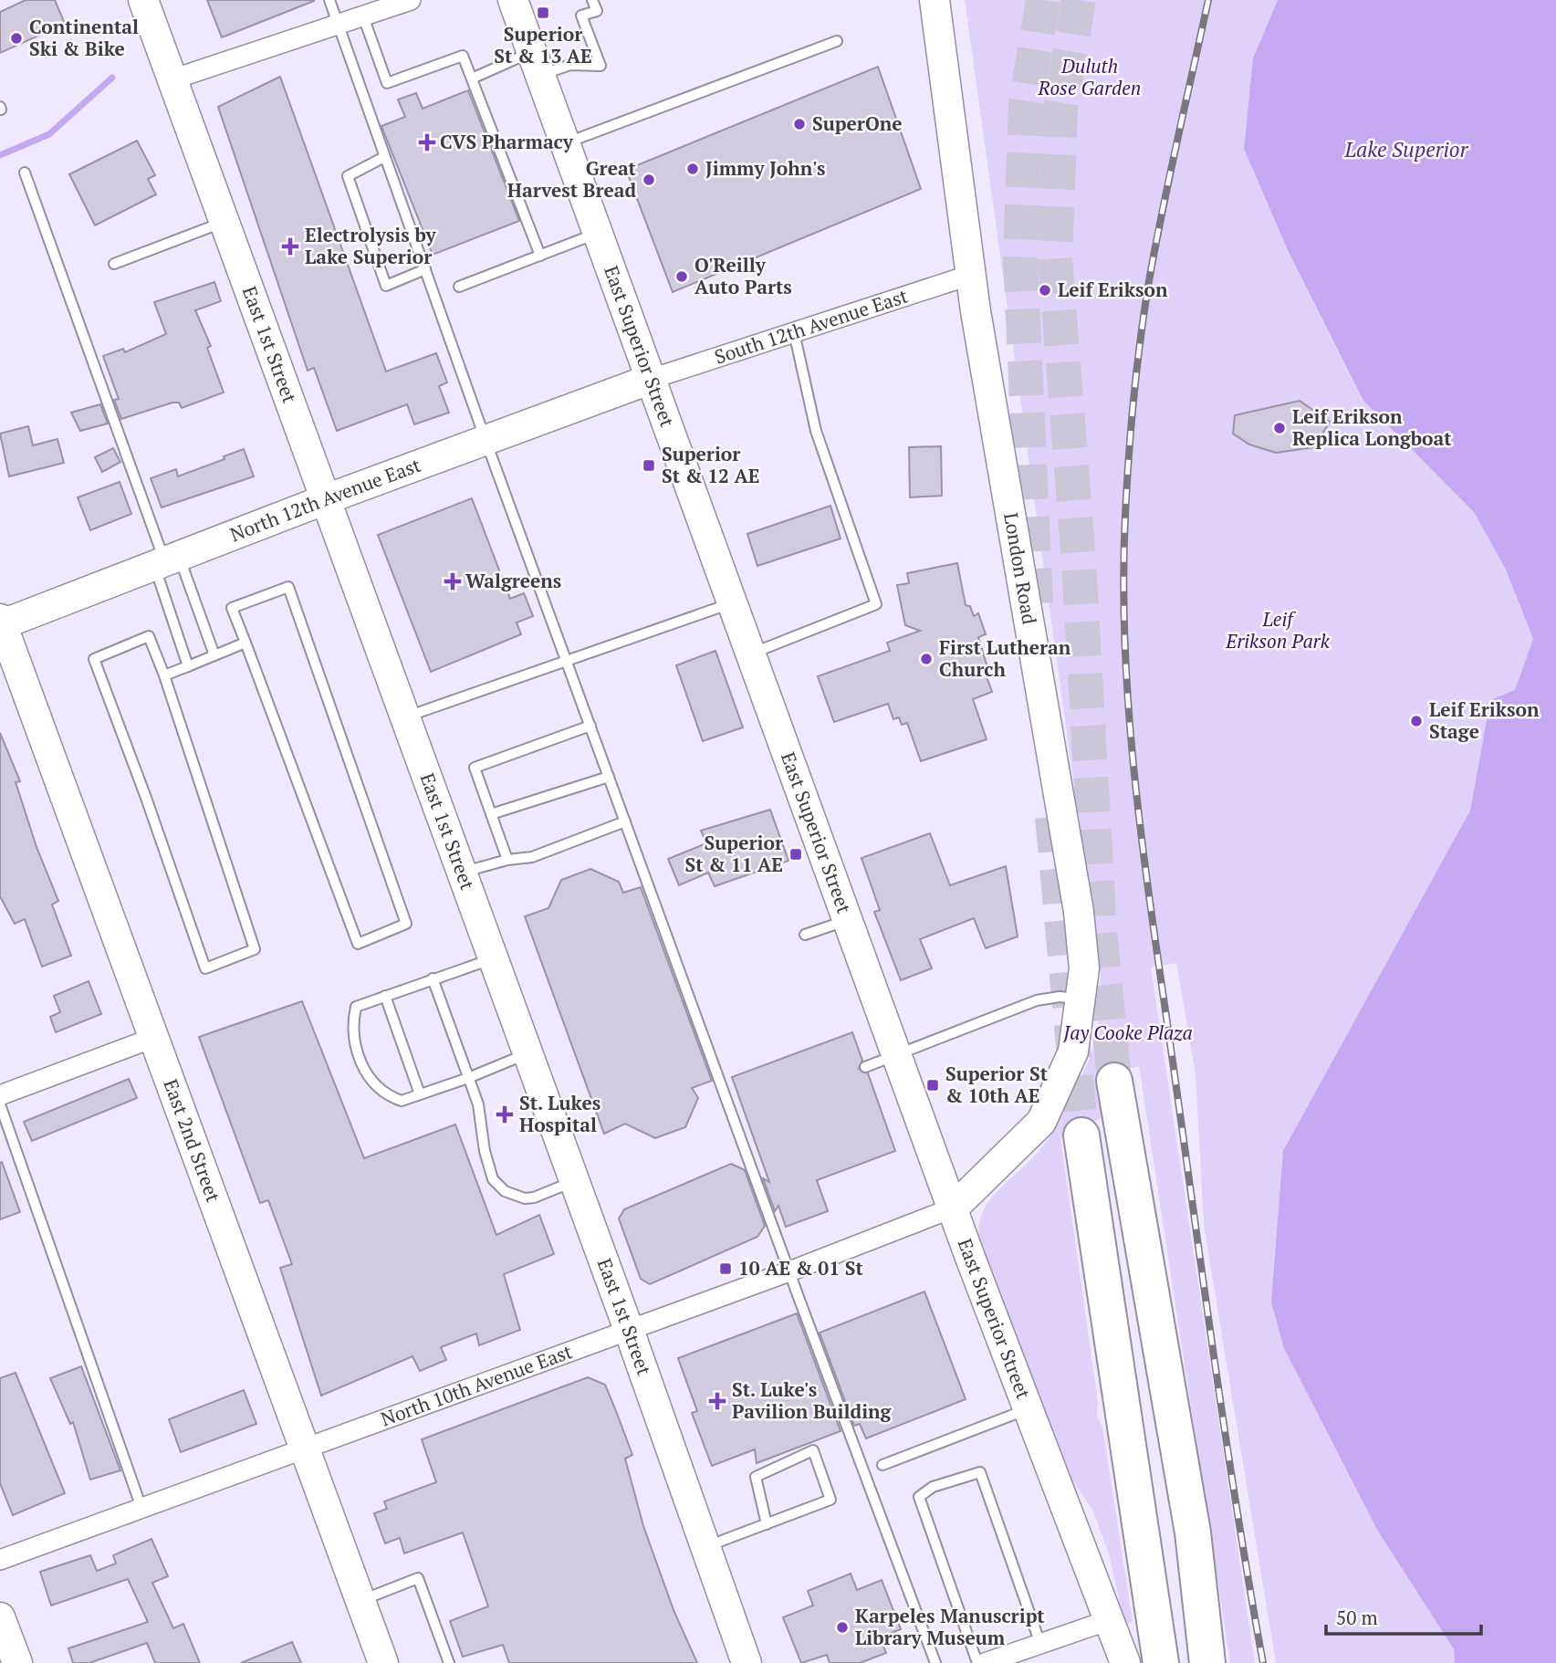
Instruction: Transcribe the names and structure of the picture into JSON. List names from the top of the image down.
{
  "streets": {
    "street": [
      "South 12th Avenue East",
      "East 1st Street",
      "East Superior Street",
      "North 12th Avenue East",
      "London Road",
      "East 2nd Street",
      "North 10th Avenue East"
    ]
  },
  "crossings": [
    ["South 12th Avenue East", "East Superior Street"],
    ["South 12th Avenue East", "North 12th Avenue East"],
    ["South 12th Avenue East", "London Road"],
    ["East 1st Street", "North 12th Avenue East"],
    ["East 1st Street", "North 10th Avenue East"],
    ["East Superior Street", "North 12th Avenue East"],
    ["East Superior Street", "London Road"],
    ["East Superior Street", "North 10th Avenue East"],
    ["North 12th Avenue East", "East 2nd Street"],
    ["London Road", "North 10th Avenue East"],
    ["East 2nd Street", "North 10th Avenue East"]
  ],
  "water": ["Lake Superior"],
  "parks": ["Duluth Rose Garden", "Leif Erikson Park", "Jay Cooke Plaza"],
  "places": {
    "transit": [
      "Superior St & 13 AE",
      "Superior St & 12 AE",
      "Superior St & 11 AE",
      "Superior St & 10th AE",
      "10 AE & 01 St"
    ],
    "other": [
      "Continental Ski & Bike",
      "SuperOne",
      "Jimmy John's",
      "Great Harvest Bread",
      "O'Reilly Auto Parts",
      "Leif Erikson",
      "Leif Erikson Replica Longboat",
      "First Lutheran Church",
      "Leif Erikson Stage",
      "Karpeles Manuscript Library Museum"
    ],
    "health": [
      "CVS Pharmacy",
      "Electrolysis by Lake Superior",
      "Walgreens",
      "St. Lukes Hospital",
      "St. Luke's Pavilion Building"
    ]
  },
  "scale_bar": "50 m"
}
